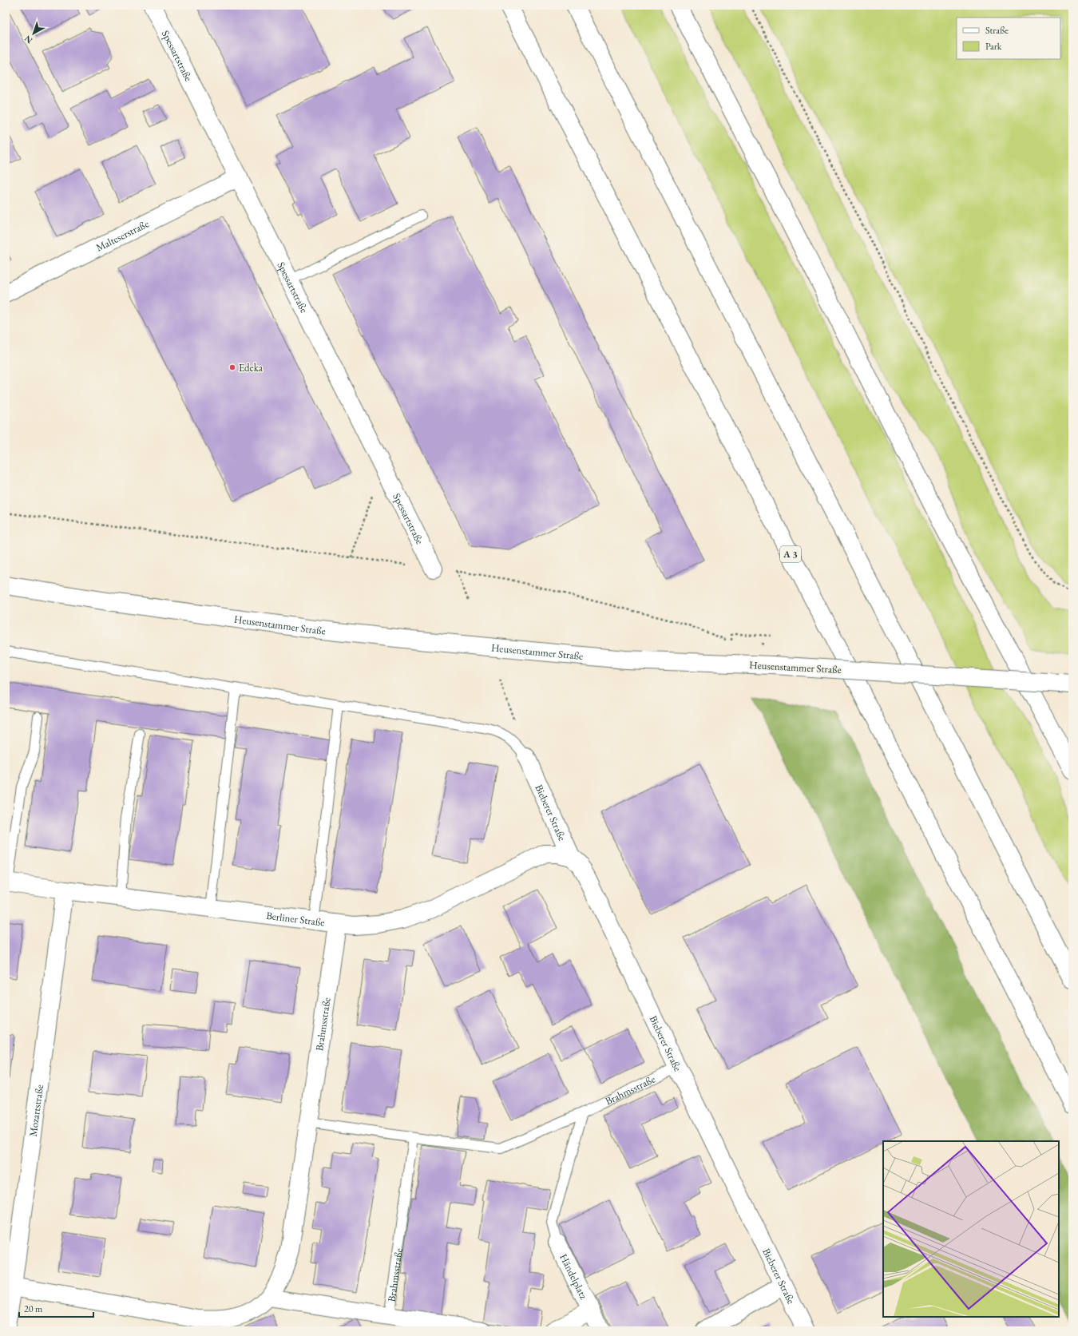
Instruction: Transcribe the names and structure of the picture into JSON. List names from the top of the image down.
{
  "streets": {
    "main road": [
      "Spessartstraße",
      "Malteserstraße",
      "A 3",
      "Heusenstammer Straße",
      "Bieberer Straße",
      "Berliner Straße",
      "Brahmsstraße",
      "Mozartstraße",
      "Händelplatz"
    ]
  },
  "crossings": [
    ["Spessartstraße", "Malteserstraße"],
    ["Bieberer Straße", "Berliner Straße"],
    ["Bieberer Straße", "Brahmsstraße"],
    ["Berliner Straße", "Brahmsstraße"],
    ["Berliner Straße", "Mozartstraße"],
    ["Brahmsstraße", "Mozartstraße"]
  ],
  "places": ["Edeka"],
  "legend": ["Straße", "Park"],
  "scale_bar": "20 m",
  "north": "bottom left"
}
